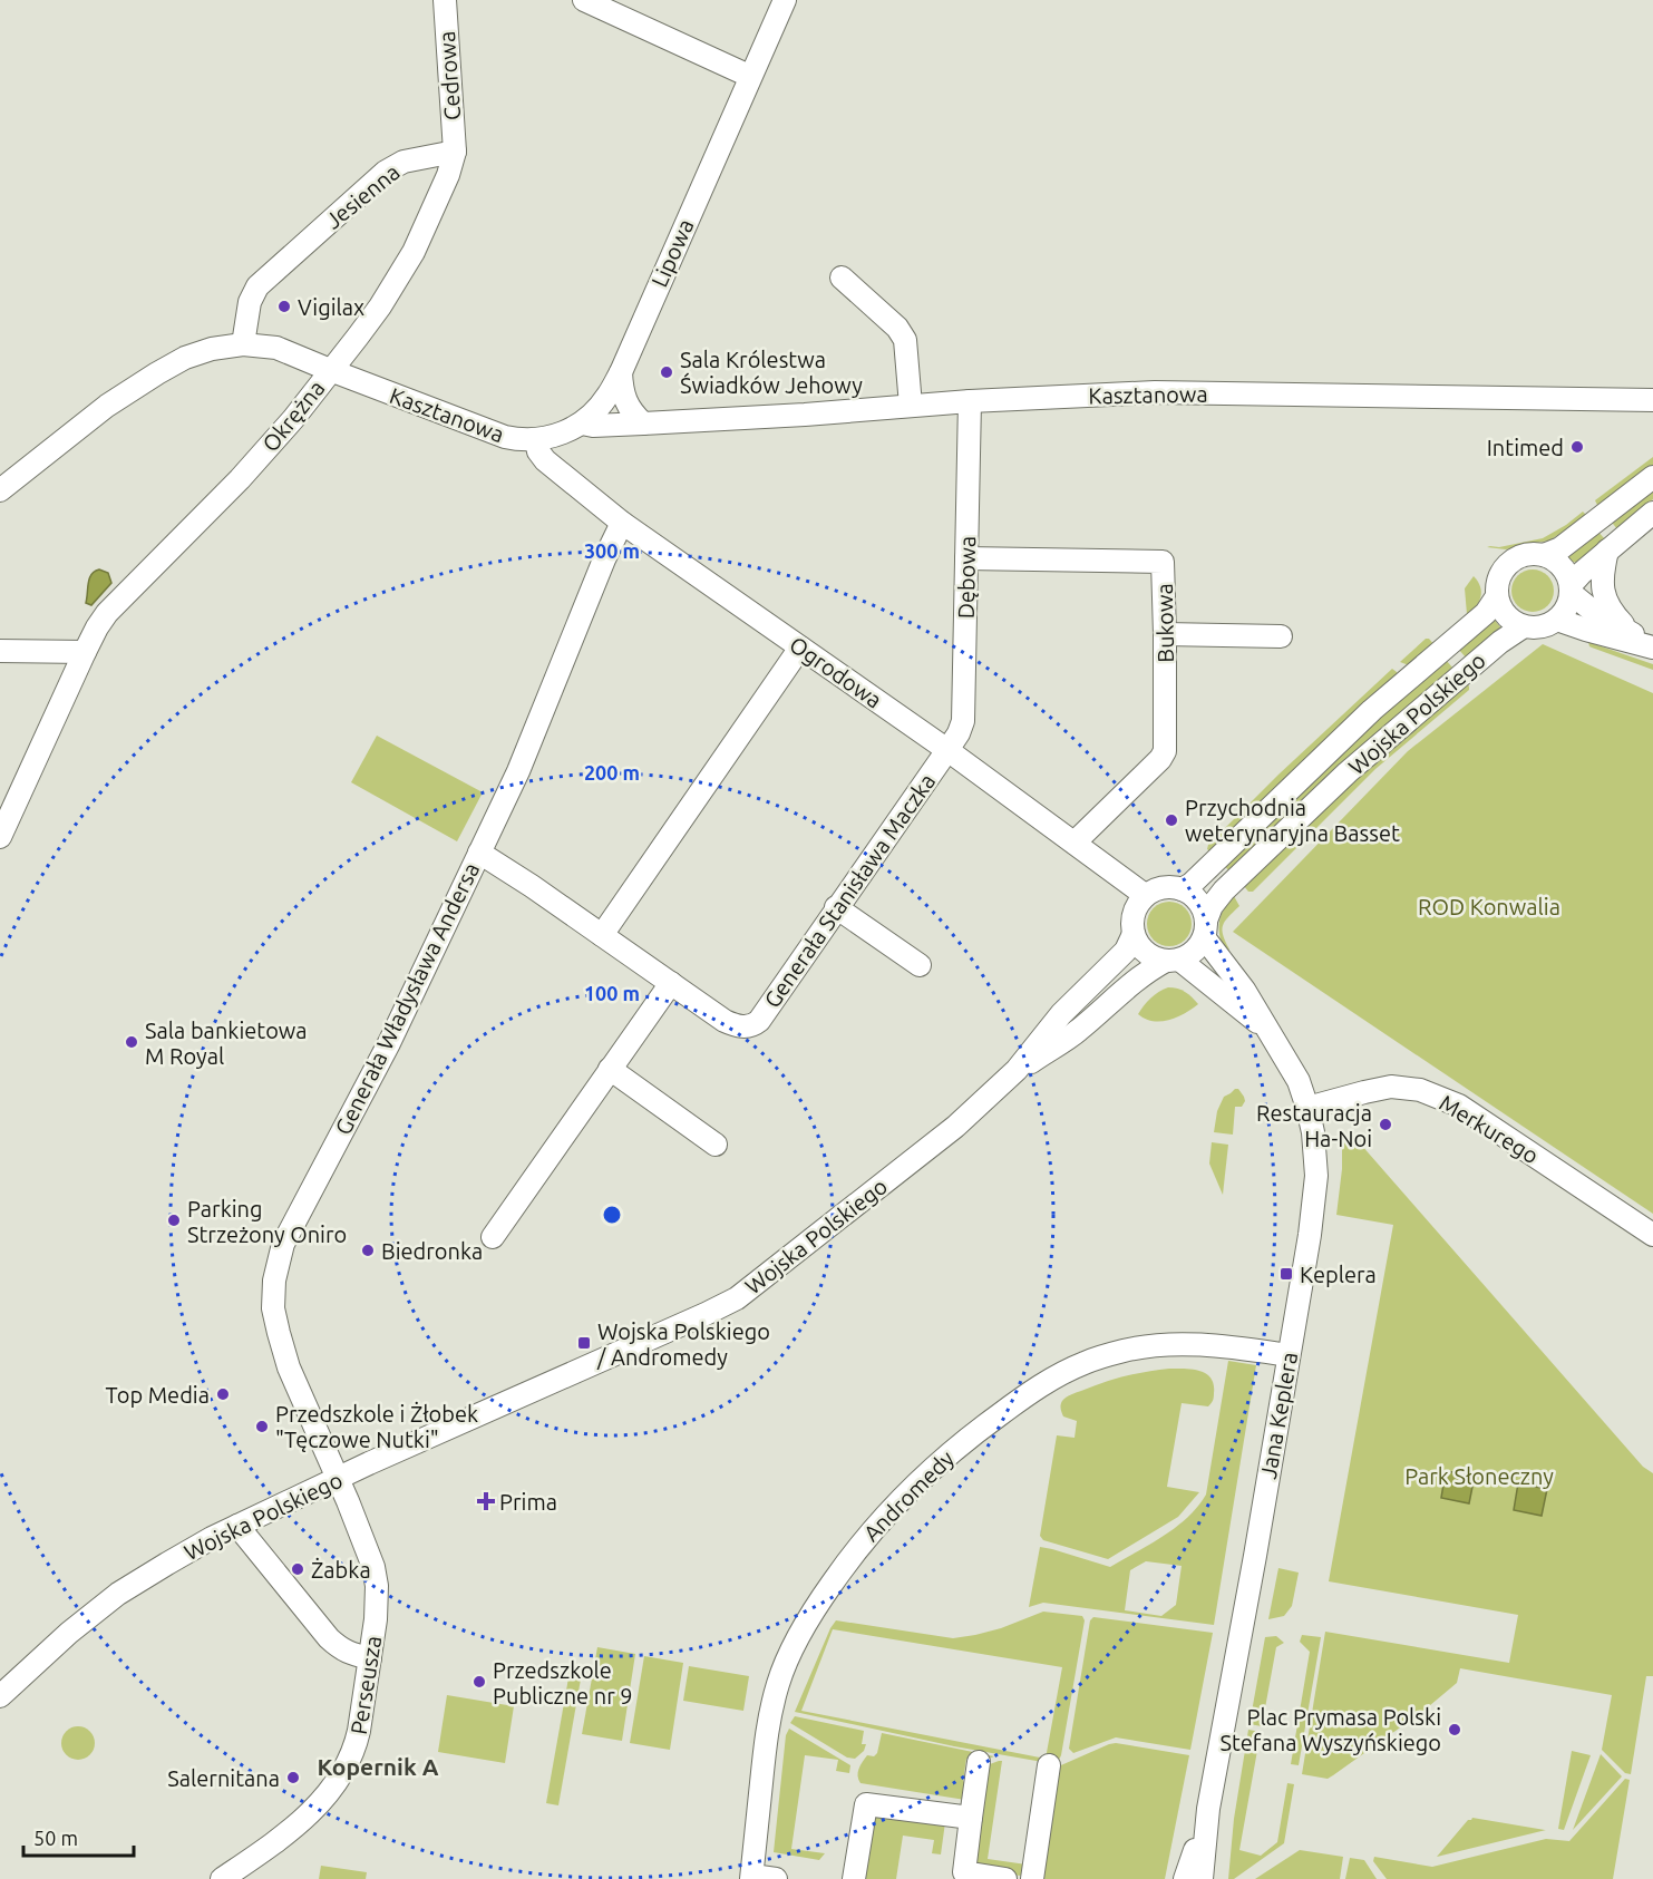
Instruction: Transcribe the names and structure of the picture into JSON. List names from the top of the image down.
{
  "streets": {
    "street": [
      "Cedrowa",
      "Jesienna",
      "Lipowa",
      "Kasztanowa",
      "Okrężna",
      "Dębowa",
      "Bukowa",
      "Ogrodowa",
      "Wojska Polskiego",
      "Generała Stanisława Maczka",
      "Generała Władysława Andersa",
      "Merkurego",
      "Jana Keplera",
      "Andromedy",
      "Perseusza"
    ]
  },
  "crossings": [
    ["Cedrowa", "Jesienna"],
    ["Jesienna", "Okrężna"],
    ["Lipowa", "Kasztanowa"],
    ["Kasztanowa", "Okrężna"],
    ["Kasztanowa", "Dębowa"],
    ["Kasztanowa", "Ogrodowa"],
    ["Dębowa", "Bukowa"],
    ["Dębowa", "Ogrodowa"],
    ["Dębowa", "Generała Stanisława Maczka"],
    ["Bukowa", "Ogrodowa"],
    ["Ogrodowa", "Wojska Polskiego"],
    ["Ogrodowa", "Generała Stanisława Maczka"],
    ["Ogrodowa", "Generała Władysława Andersa"],
    ["Ogrodowa", "Jana Keplera"],
    ["Wojska Polskiego", "Generała Władysława Andersa"],
    ["Wojska Polskiego", "Jana Keplera"],
    ["Wojska Polskiego", "Perseusza"],
    ["Generała Stanisława Maczka", "Generała Władysława Andersa"],
    ["Generała Władysława Andersa", "Perseusza"],
    ["Merkurego", "Jana Keplera"],
    ["Jana Keplera", "Andromedy"]
  ],
  "districts": ["Kopernik A"],
  "parks": ["ROD Konwalia", "Park Słoneczny"],
  "places": {
    "other": [
      "Vigilax",
      "Sala Królestwa Świadków Jehowy",
      "Intimed",
      "Przychodnia weterynaryjna Basset",
      "Sala bankietowa M Royal",
      "Restauracja Ha-Noi",
      "Parking Strzeżony Oniro",
      "Biedronka",
      "Top Media",
      "Przedszkole i Żłobek \"Tęczowe Nutki\"",
      "Żabka",
      "Przedszkole Publiczne nr 9",
      "Plac Prymasa Polski Stefana Wyszyńskiego",
      "Salernitana"
    ],
    "transit": ["Keplera", "Wojska Polskiego / Andromedy"],
    "health": ["Prima"]
  },
  "scale_bar": "50 m",
  "rings": ["300 m", "200 m", "100 m"]
}
